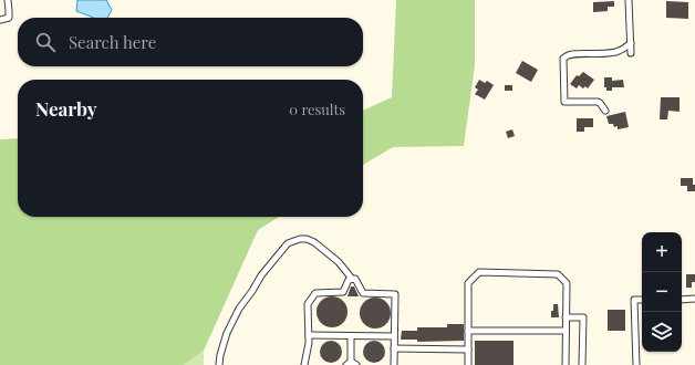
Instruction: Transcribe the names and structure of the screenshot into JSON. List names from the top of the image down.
{
  "page": {
    "search": "Search here",
    "heading": ["Nearby", "0 results"],
    "map_buttons": ["+", "−"]
  }
}
